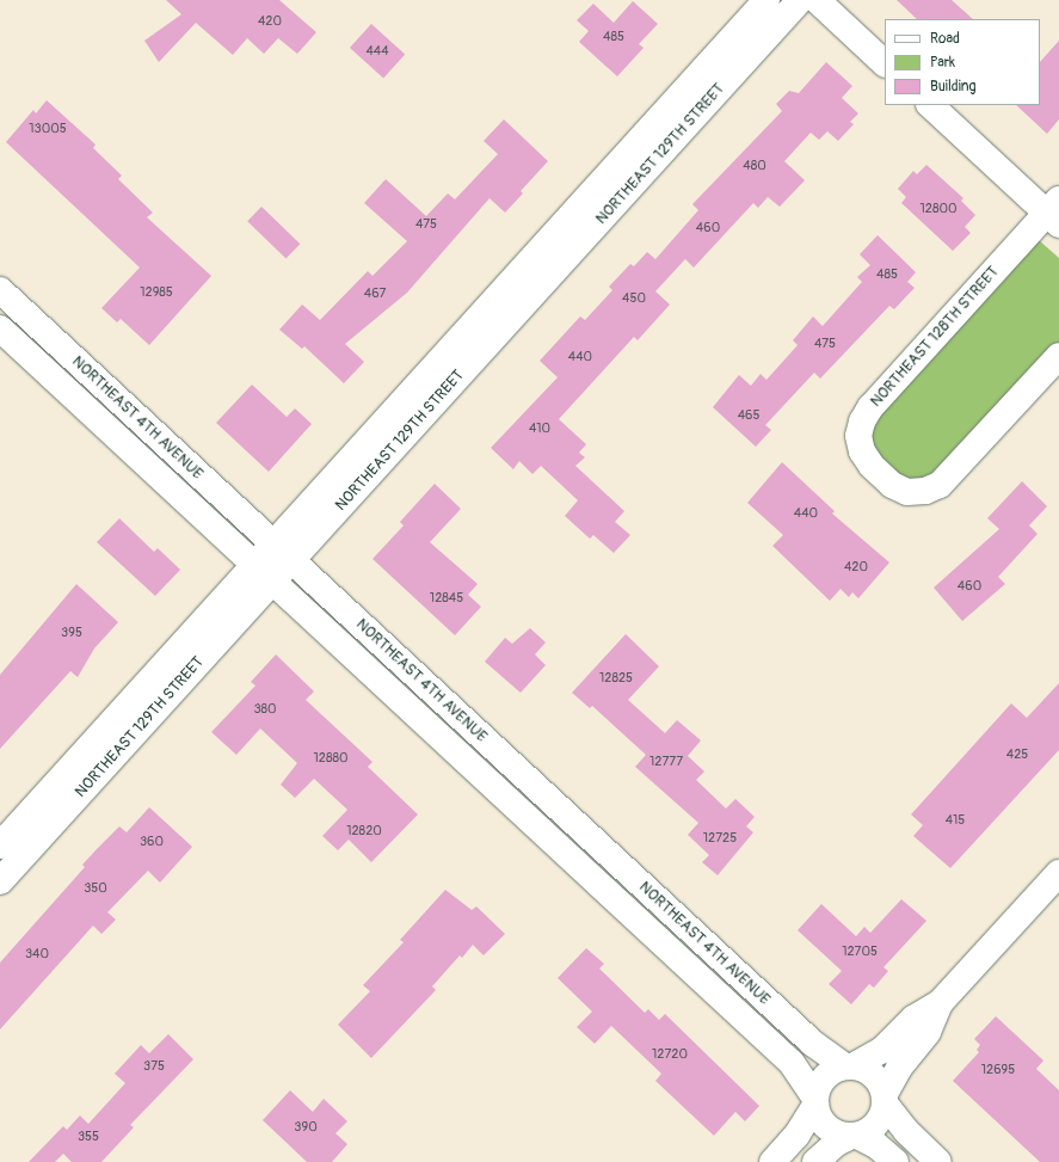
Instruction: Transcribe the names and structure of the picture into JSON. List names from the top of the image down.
{
  "streets": {
    "street": ["NORTHEAST 129TH STREET", "NORTHEAST 128TH STREET", "NORTHEAST 4TH AVENUE"]
  },
  "crossings": [
    ["NORTHEAST 129TH STREET", "NORTHEAST 4TH AVENUE"]
  ],
  "house_numbers": [
    "420",
    "485",
    "444",
    "13005",
    "480",
    "12800",
    "475",
    "460",
    "485",
    "12985",
    "467",
    "450",
    "475",
    "440",
    "465",
    "410",
    "440",
    "420",
    "460",
    "12845",
    "395",
    "12825",
    "380",
    "425",
    "12880",
    "12777",
    "415",
    "12820",
    "12725",
    "360",
    "350",
    "12705",
    "340",
    "12720",
    "375",
    "12695",
    "390",
    "355"
  ],
  "legend": ["Road", "Park", "Building"]
}
